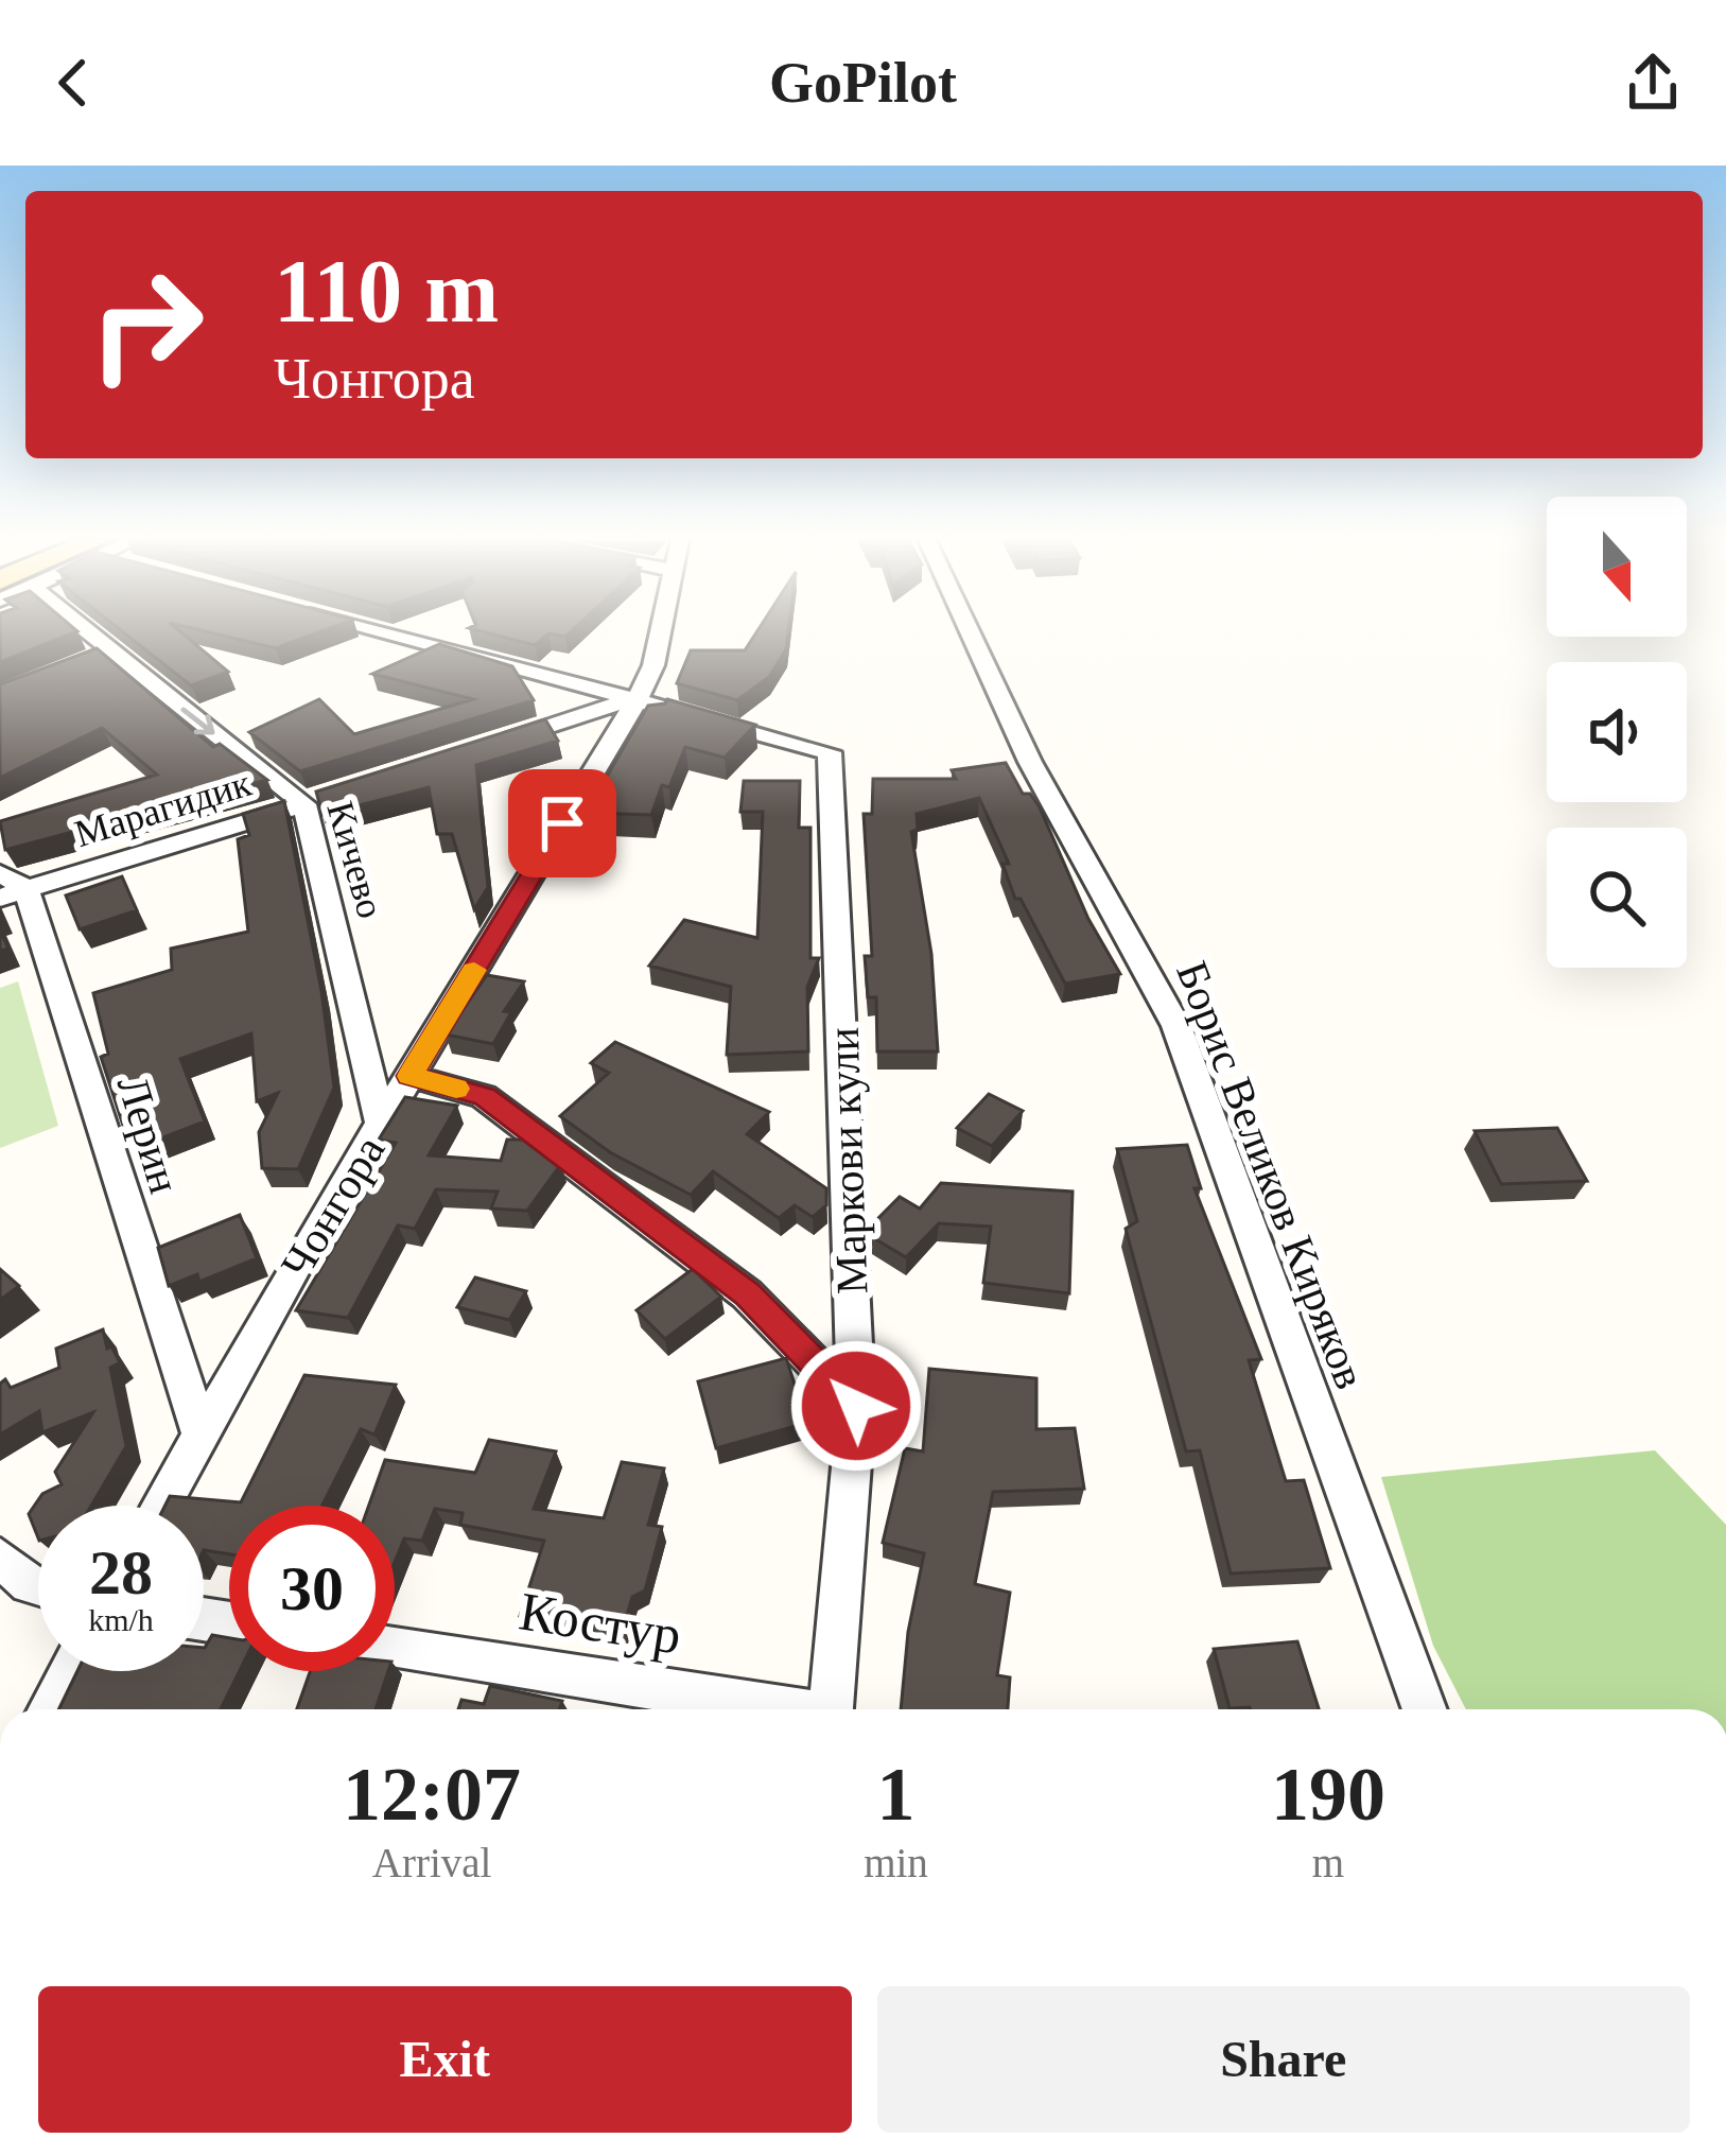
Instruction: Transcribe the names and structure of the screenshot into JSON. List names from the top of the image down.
{
  "streets": {
    "street": [
      "Марагидик",
      "Кичево",
      "Лерин",
      "Маркови кули",
      "Борис Великов Киряков",
      "Чонгора",
      "Костур"
    ]
  },
  "crossings": [
    ["Марагидик", "Кичево"],
    ["Марагидик", "Лерин"],
    ["Кичево", "Чонгора"],
    ["Лерин", "Чонгора"],
    ["Маркови кули", "Чонгора"]
  ],
  "one_way": ["Кичево"],
  "north": "bottom",
  "page": {
    "header": "GoPilot",
    "turn": ["110 m", "Чонгора"],
    "speed": "28 km/h",
    "limit": "30",
    "eta": [
      "12:07",
      "Arrival",
      "1",
      "min",
      "190",
      "m"
    ],
    "buttons": ["Exit", "Share"]
  }
}
